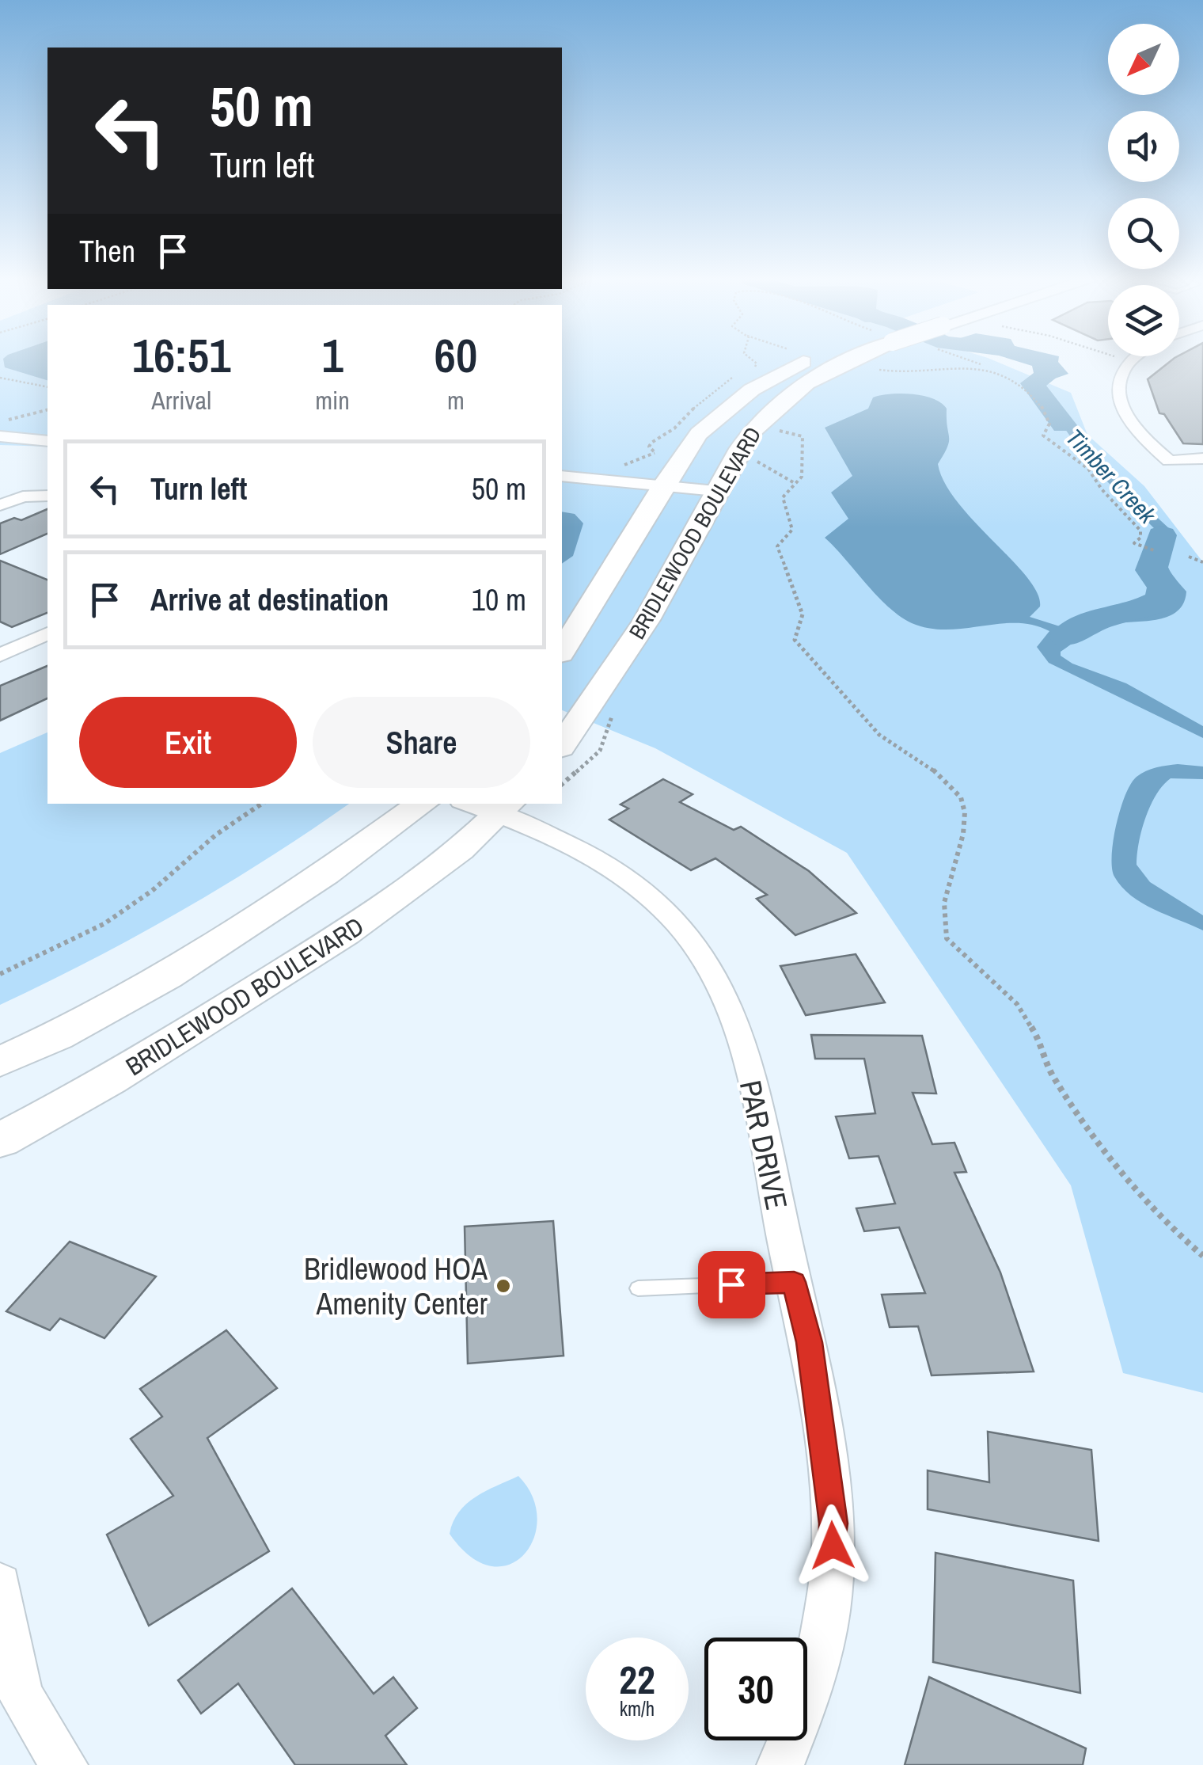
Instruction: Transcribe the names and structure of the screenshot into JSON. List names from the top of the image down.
{
  "streets": {
    "main road": ["BRIDLEWOOD BOULEVARD"],
    "street": ["PAR DRIVE"]
  },
  "crossings": [
    ["BRIDLEWOOD BOULEVARD", "PAR DRIVE"]
  ],
  "water": ["Timber Creek"],
  "places": ["Bridlewood HOA Amenity Center"],
  "north": "bottom left",
  "page": {
    "turn": ["50 m", "Turn left"],
    "then": "Then",
    "eta": [
      "16:51",
      "Arrival",
      "1",
      "min",
      "60",
      "m"
    ],
    "list": [
      {
        "name": "Turn left",
        "value": "50 m"
      },
      {
        "name": "Arrive at destination",
        "value": "10 m"
      }
    ],
    "buttons": ["Exit", "Share"],
    "speed": "22 km/h",
    "limit": "30"
  }
}
